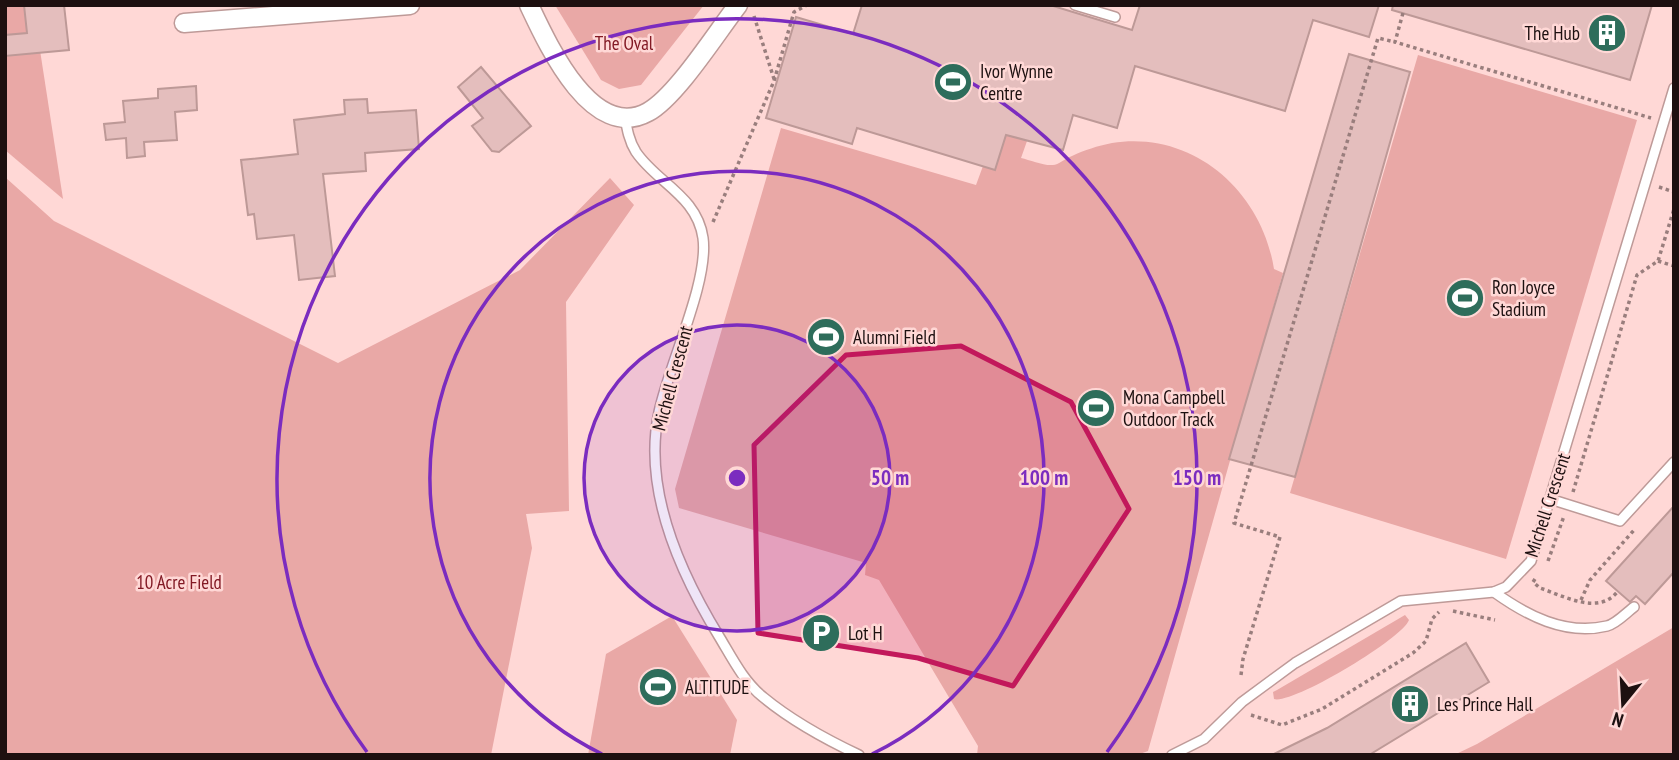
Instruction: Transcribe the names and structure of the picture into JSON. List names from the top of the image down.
{
  "streets": {
    "lane": ["Michell Crescent"]
  },
  "parks": ["The Oval", "10 Acre Field"],
  "places": {
    "building": ["The Hub", "Les Prince Hall"],
    "sports": [
      "Ivor Wynne Centre",
      "Ron Joyce Stadium",
      "Alumni Field",
      "Mona Campbell Outdoor Track",
      "ALTITUDE"
    ],
    "parking": ["Lot H"]
  },
  "north": "bottom",
  "rings": ["50 m", "100 m", "150 m"]
}
